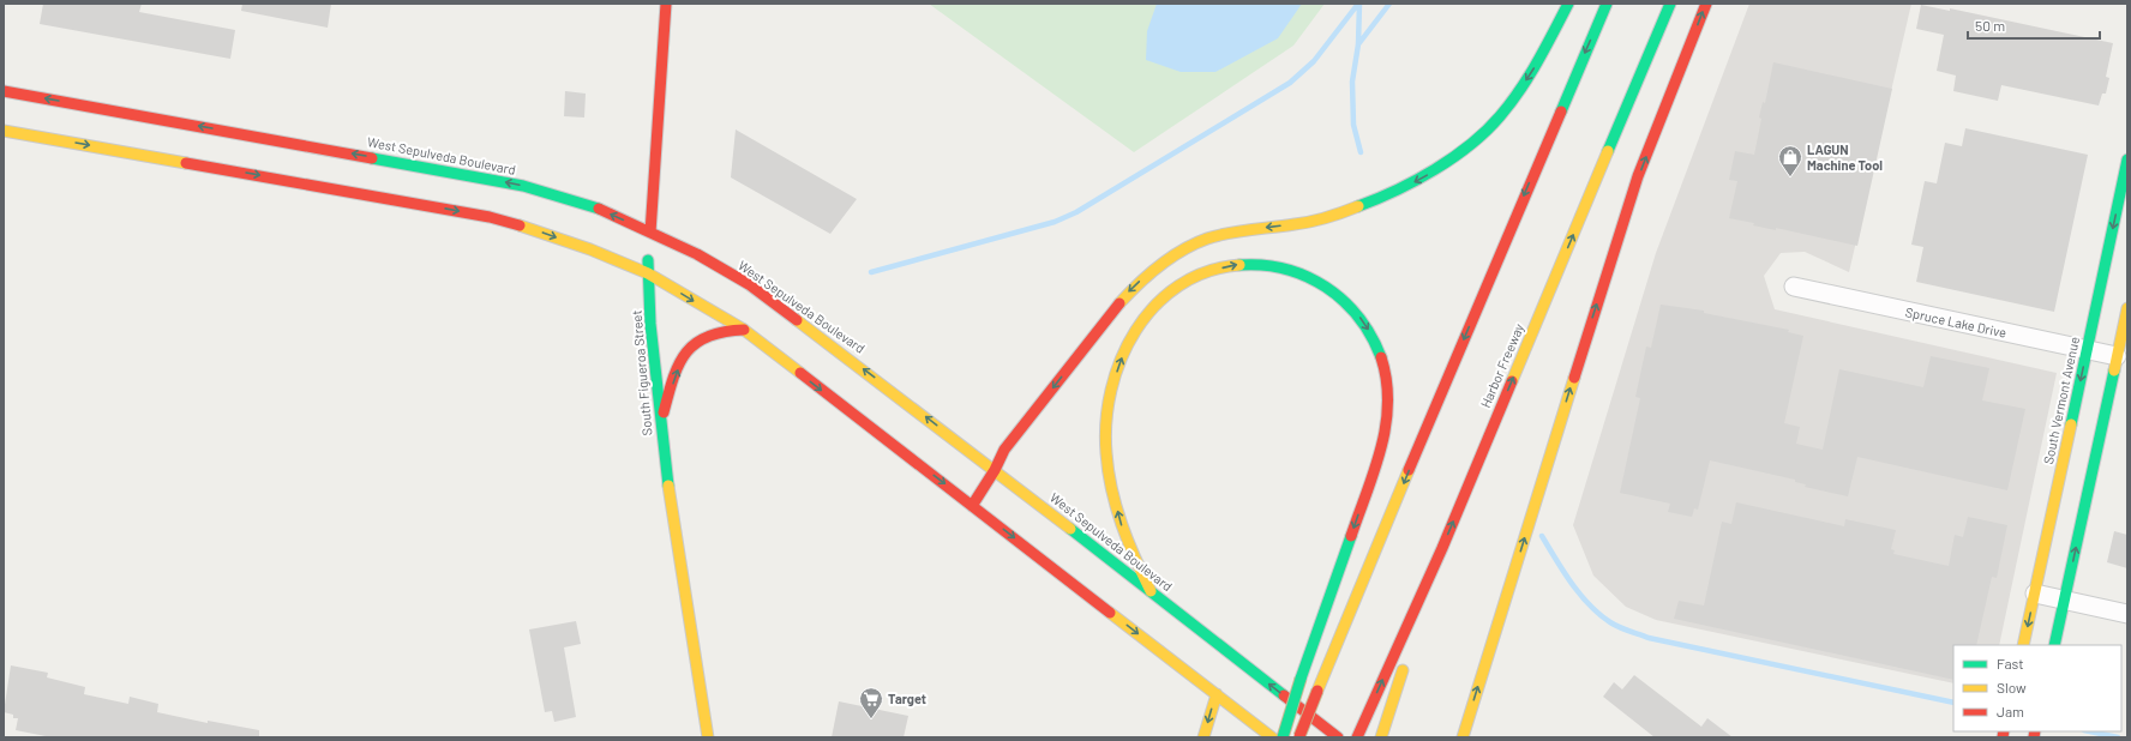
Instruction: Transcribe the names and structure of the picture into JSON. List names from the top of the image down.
{
  "streets": {
    "main road": [
      "West Sepulveda Boulevard",
      "Harbor Freeway",
      "South Figueroa Street",
      "South Vermont Avenue"
    ],
    "street": ["Spruce Lake Drive"]
  },
  "crossings": [
    ["West Sepulveda Boulevard", "South Figueroa Street"],
    ["Spruce Lake Drive", "South Vermont Avenue"]
  ],
  "places": {
    "shop": ["LAGUN Machine Tool"],
    "supermarket": ["Target"]
  },
  "legend": ["Fast", "Slow", "Jam"],
  "scale_bar": "50 m"
}
